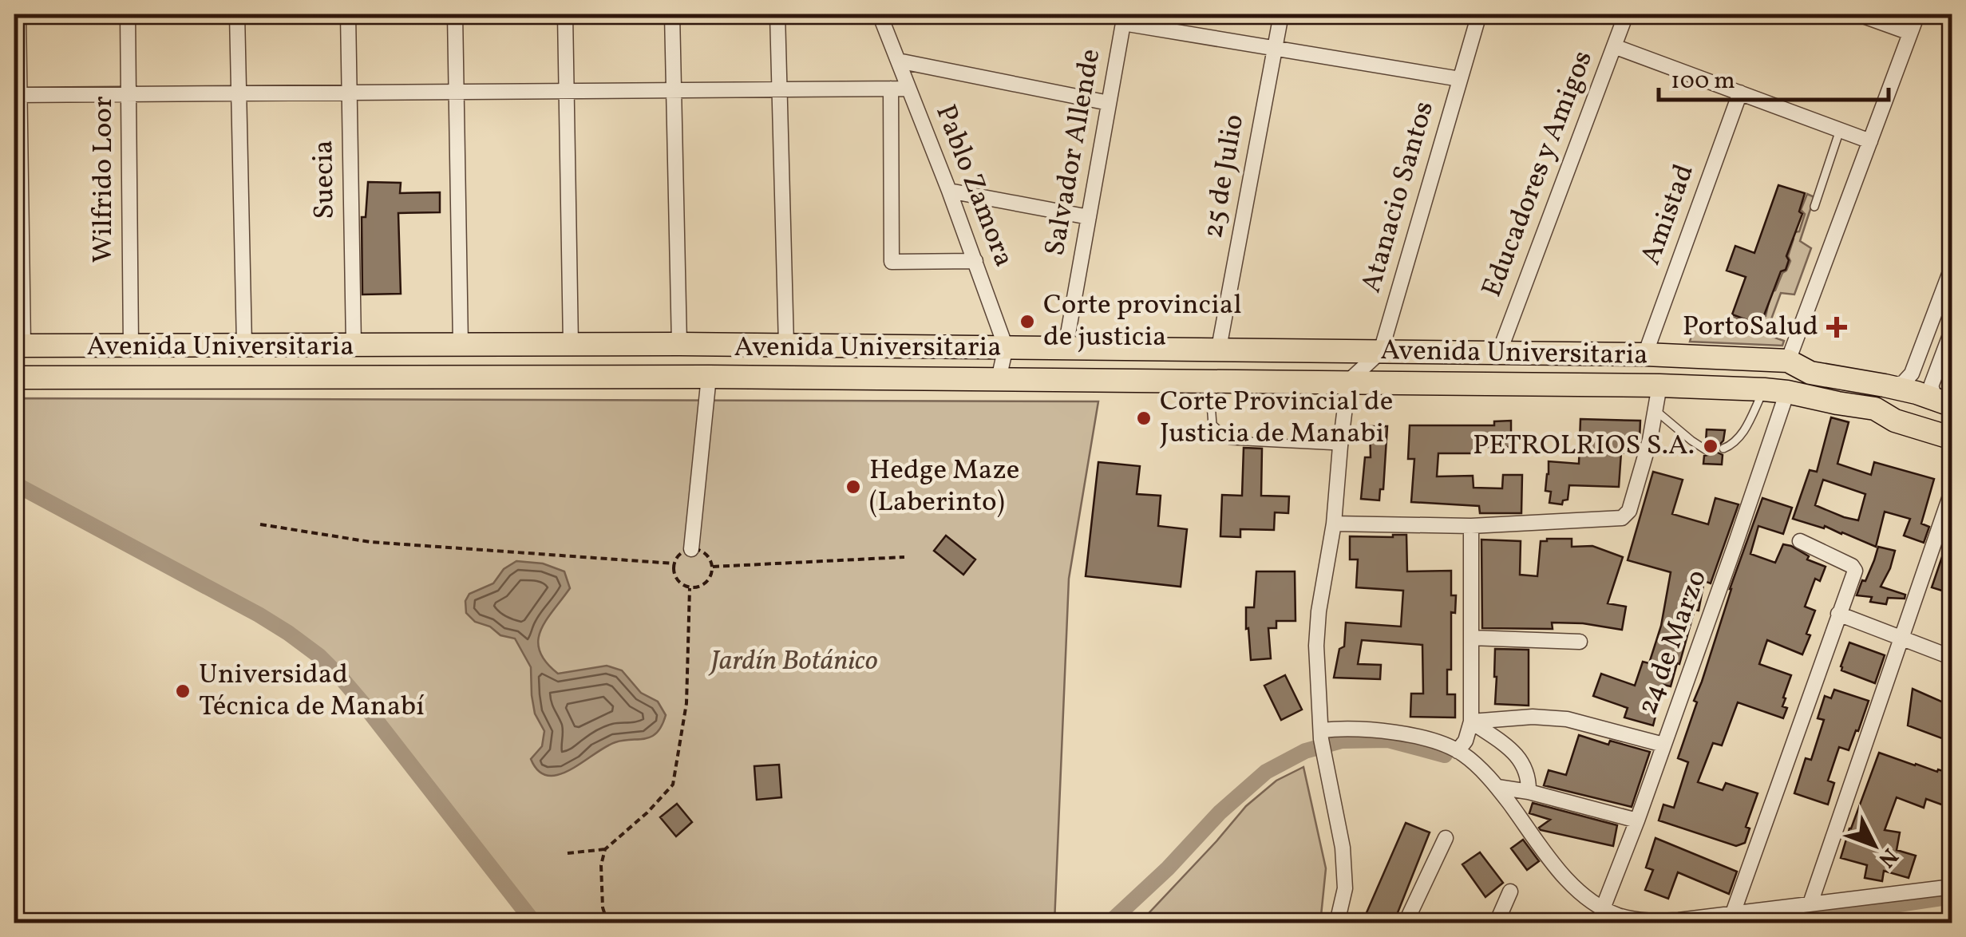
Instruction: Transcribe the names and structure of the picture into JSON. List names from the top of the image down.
{
  "streets": {
    "main road": ["Avenida Universitaria"],
    "street": [
      "Salvador Allende",
      "Educadores y Amigos",
      "25 de Julio",
      "Wilfrido Loor",
      "Suecia",
      "Pablo Zamora",
      "Atanacio Santos",
      "Amistad",
      "24 de Marzo"
    ]
  },
  "crossings": [
    ["Salvador Allende", "Avenida Universitaria"],
    ["Educadores y Amigos", "Avenida Universitaria"],
    ["25 de Julio", "Avenida Universitaria"],
    ["Wilfrido Loor", "Avenida Universitaria"],
    ["Suecia", "Avenida Universitaria"],
    ["Pablo Zamora", "Avenida Universitaria"],
    ["Atanacio Santos", "Avenida Universitaria"],
    ["Amistad", "Avenida Universitaria"],
    ["Avenida Universitaria", "24 de Marzo"]
  ],
  "parks": ["Jardín Botánico"],
  "places": {
    "other": [
      "Corte provincial de justicia",
      "Corte Provincial de Justicia de Manabi",
      "PETROLRIOS S.A.",
      "Hedge Maze (Laberinto)",
      "Universidad Técnica de Manabí"
    ],
    "health": ["PortoSalud"]
  },
  "scale_bar": "100 m",
  "north": "bottom right"
}
